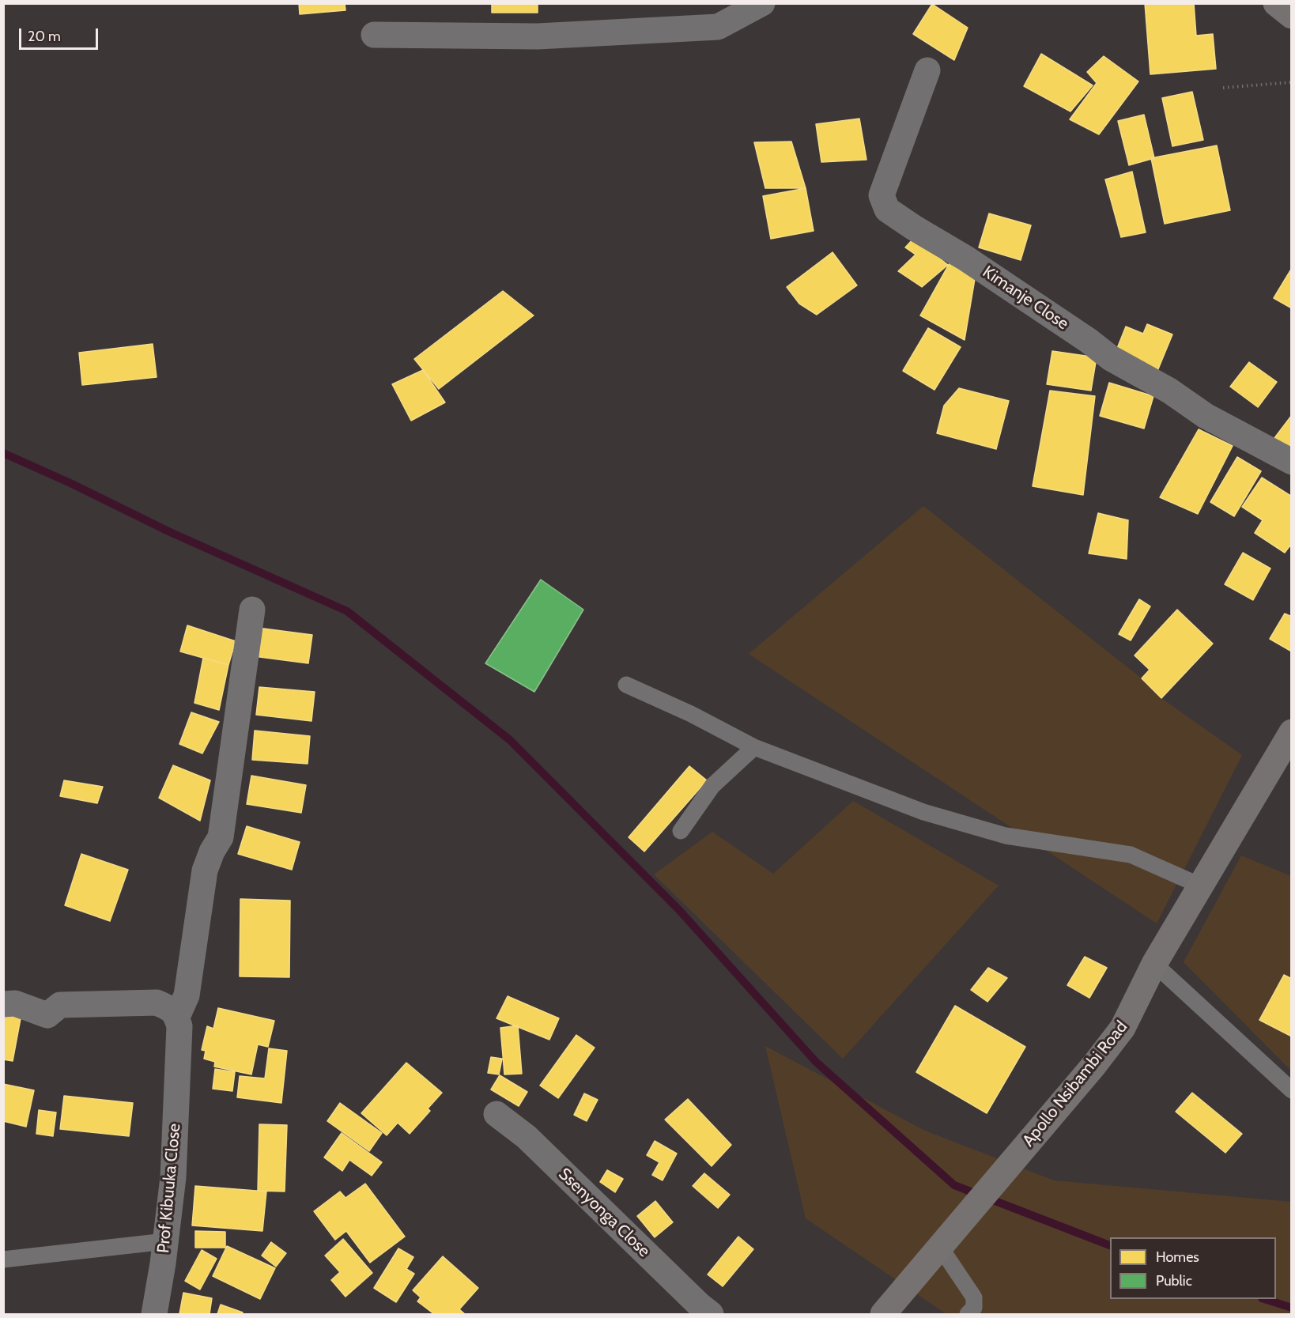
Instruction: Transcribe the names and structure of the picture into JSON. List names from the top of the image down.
{
  "streets": {
    "street": [
      "Kimanje Close",
      "Apollo Nsibambi Road",
      "Prof Kibuuka Close",
      "Ssenyonga Close"
    ]
  },
  "legend": ["Homes", "Public"],
  "scale_bar": "20 m"
}
